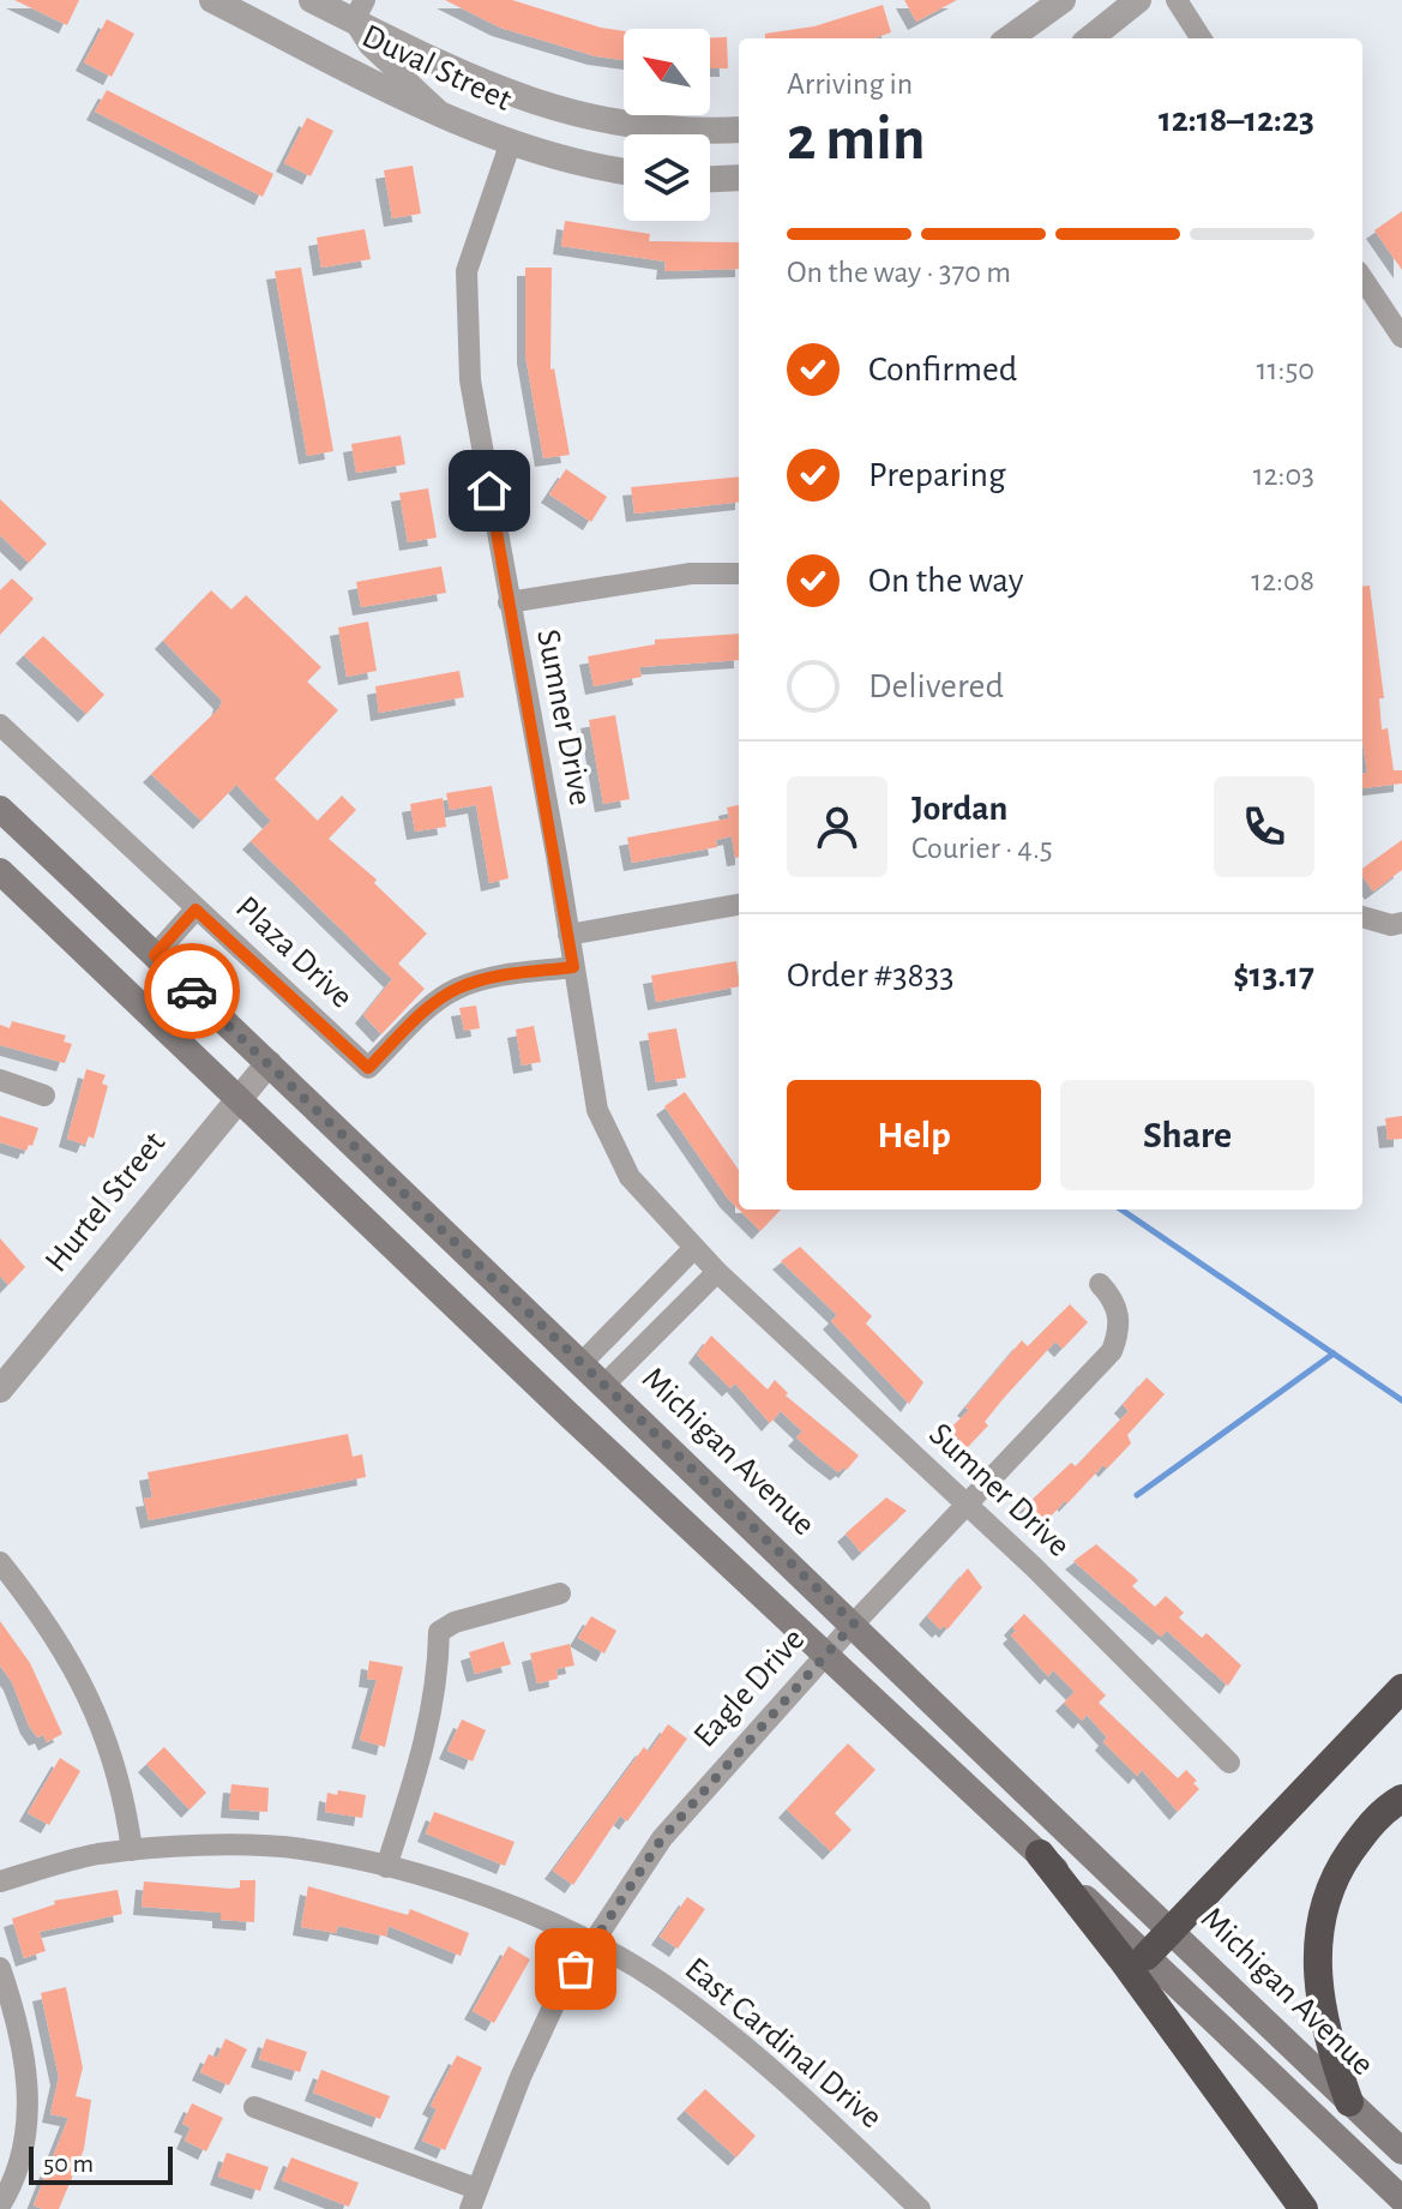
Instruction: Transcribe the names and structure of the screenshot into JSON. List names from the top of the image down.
{
  "streets": {
    "main road": ["Michigan Avenue"],
    "street": [
      "Duval Street",
      "Sumner Drive",
      "Plaza Drive",
      "Hurtel Street",
      "Eagle Drive",
      "East Cardinal Drive"
    ]
  },
  "crossings": [
    ["Duval Street", "Sumner Drive"],
    ["Sumner Drive", "Plaza Drive"],
    ["Sumner Drive", "Eagle Drive"],
    ["Hurtel Street", "Michigan Avenue"],
    ["Michigan Avenue", "Eagle Drive"],
    ["Eagle Drive", "East Cardinal Drive"]
  ],
  "scale_bar": "50 m",
  "north": "top left",
  "page": {
    "heading": ["2 min", "Arriving in", "12:18–12:23"],
    "panel": [
      "Jordan",
      "Courier · 4.5",
      "Order #3833",
      "$13.17"
    ],
    "bar": "On the way · 370 m",
    "list": [
      ["Confirmed", "11:50"],
      ["Preparing", "12:03"],
      ["On the way", "12:08"],
      "Delivered"
    ],
    "buttons": ["Help", "Share"],
    "scale": "50 m"
  }
}
